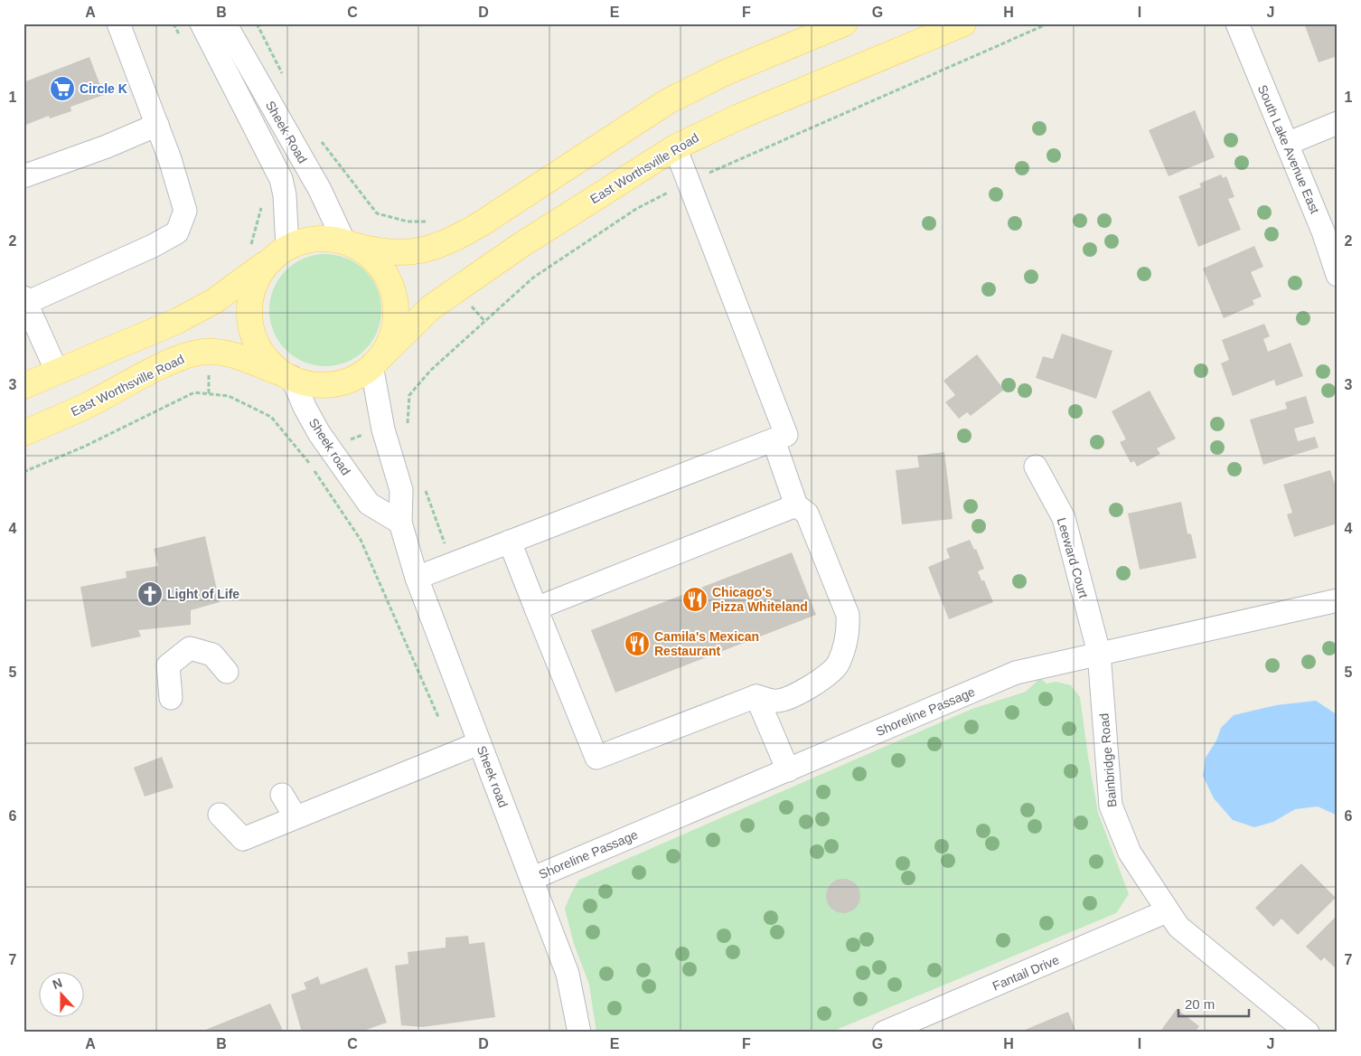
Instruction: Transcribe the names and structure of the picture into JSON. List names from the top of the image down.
{
  "streets": {
    "main road": ["East Worthsville Road"],
    "street": [
      "Sheek Road",
      "South Lake Avenue East",
      "Sheek road",
      "Leeward Court",
      "Shoreline Passage",
      "Bainbridge Road",
      "Fantail Drive"
    ]
  },
  "crossings": [
    ["Sheek Road", "East Worthsville Road"],
    ["Sheek Road", "Sheek road"],
    ["East Worthsville Road", "Sheek road"],
    ["Sheek road", "Shoreline Passage"],
    ["Leeward Court", "Shoreline Passage"],
    ["Leeward Court", "Bainbridge Road"],
    ["Shoreline Passage", "Bainbridge Road"],
    ["Bainbridge Road", "Fantail Drive"]
  ],
  "places": {
    "supermarket": ["Circle K"],
    "church": ["Light of Life"],
    "restaurant": ["Chicago's Pizza Whiteland", "Camila's Mexican Restaurant"]
  },
  "scale_bar": "20 m",
  "north": "top",
  "grid": {
    "columns": [
      "A",
      "B",
      "C",
      "D",
      "E",
      "F",
      "G",
      "H",
      "I",
      "J"
    ],
    "rows": [
      "1",
      "2",
      "3",
      "4",
      "5",
      "6",
      "7"
    ]
  }
}
